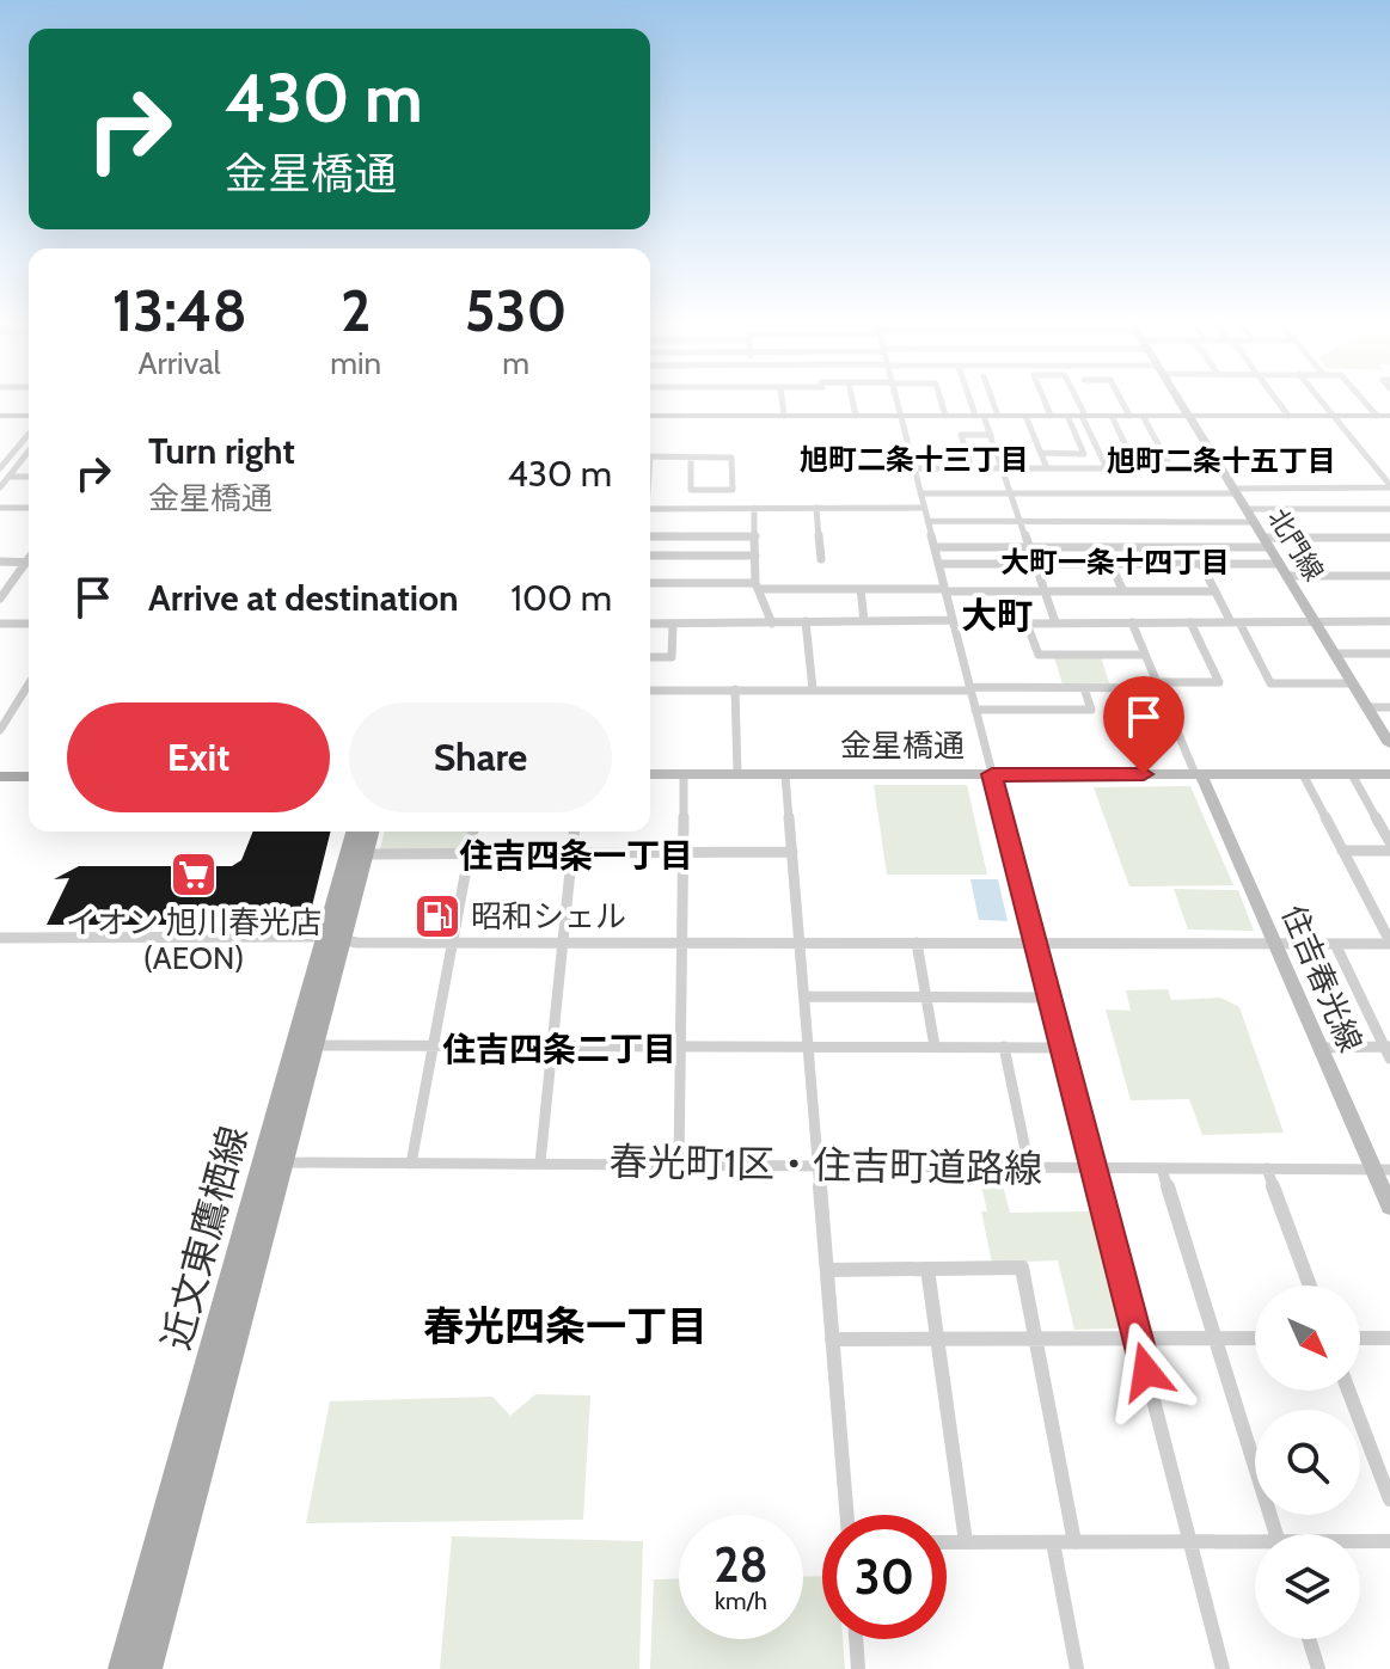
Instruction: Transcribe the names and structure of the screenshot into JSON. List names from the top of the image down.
{
  "streets": {
    "main road": ["近文東鷹栖線"],
    "street": [
      "北門線",
      "金星橋通",
      "住吉春光線",
      "春光町1区・住吉町道路線"
    ]
  },
  "crossings": [
    ["金星橋通", "住吉春光線"],
    ["住吉春光線", "春光町1区・住吉町道路線"],
    ["春光町1区・住吉町道路線", "近文東鷹栖線"]
  ],
  "districts": [
    "旭町二条十三丁目",
    "旭町二条十五丁目",
    "大町一条十四丁目",
    "大町",
    "住吉四条一丁目",
    "住吉四条二丁目",
    "春光四条一丁目"
  ],
  "places": {
    "supermarket": ["イオン 旭川春光店 (AEON)"],
    "fuel station": ["昭和シェル"]
  },
  "north": "bottom right",
  "page": {
    "turn": ["430 m", "金星橋通"],
    "eta": [
      "13:48",
      "Arrival",
      "2",
      "min",
      "530",
      "m"
    ],
    "list": [
      {
        "name": "Turn right",
        "note": "金星橋通",
        "value": "430 m"
      },
      {
        "name": "Arrive at destination",
        "value": "100 m"
      }
    ],
    "buttons": ["Exit", "Share"],
    "speed": "28 km/h",
    "limit": "30"
  }
}
